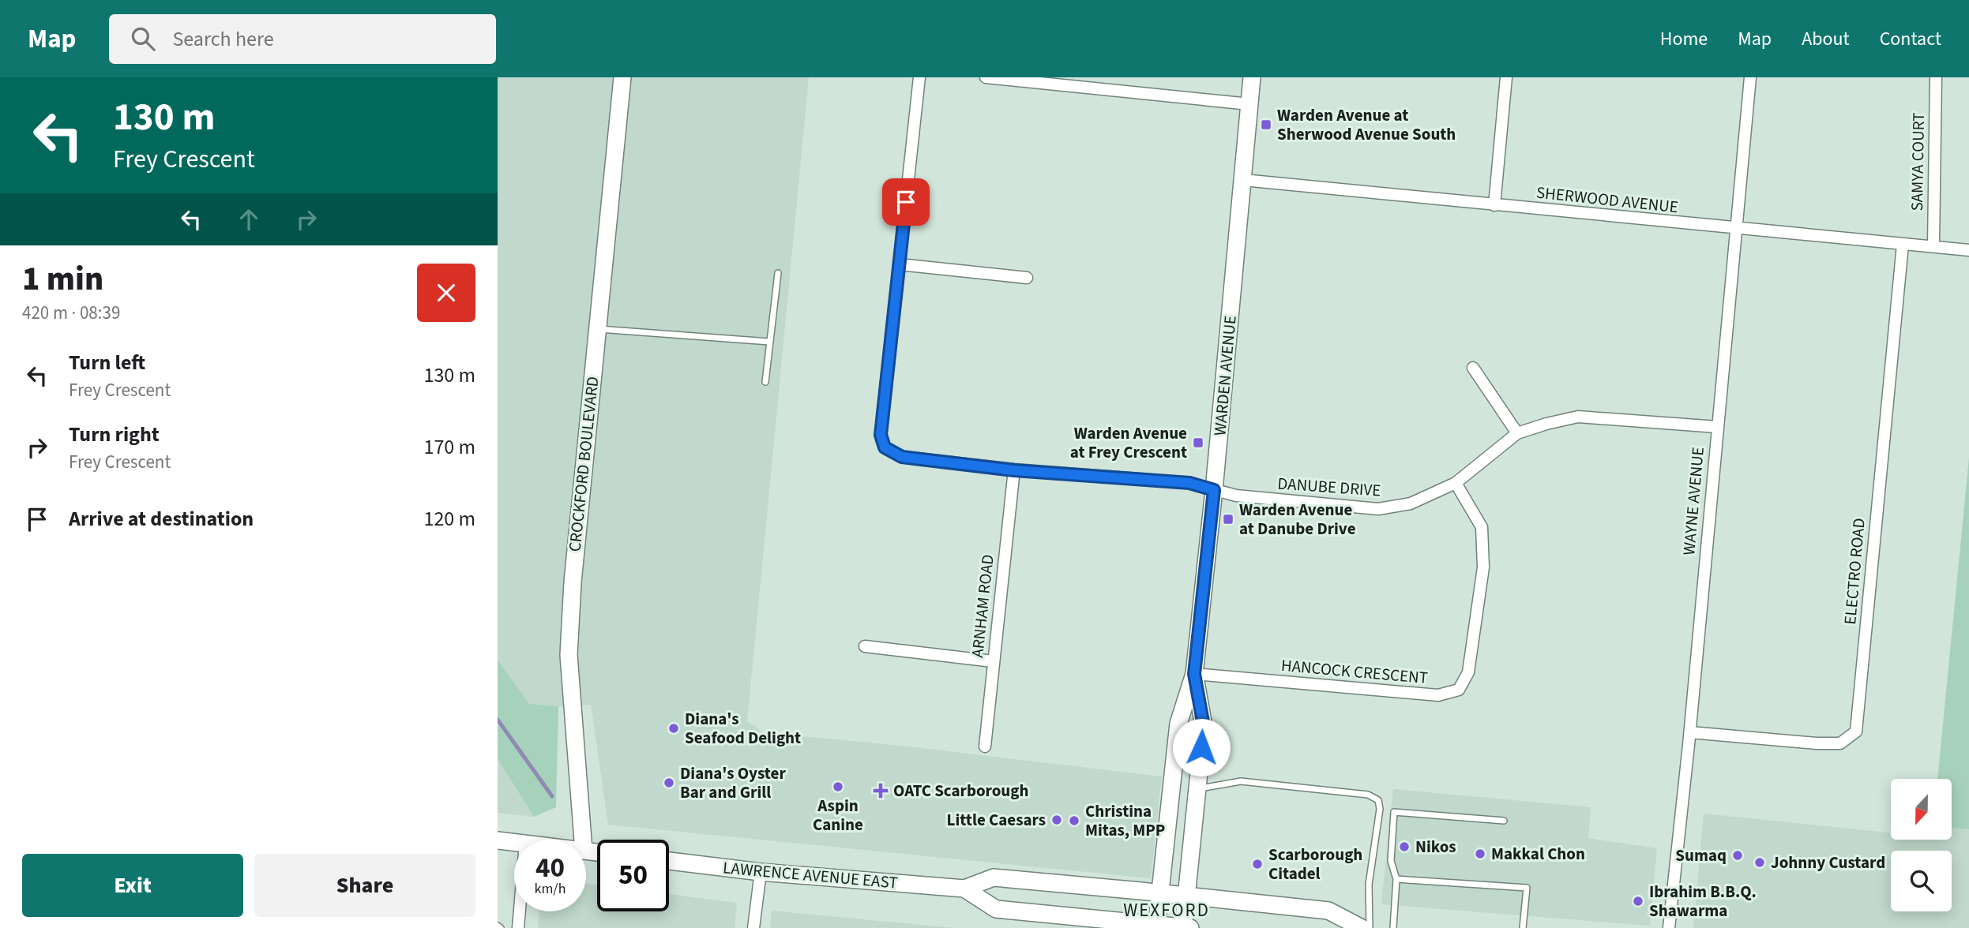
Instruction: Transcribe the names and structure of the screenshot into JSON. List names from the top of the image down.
{
  "streets": {
    "main road": ["WARDEN AVENUE", "CROCKFORD BOULEVARD", "LAWRENCE AVENUE EAST"],
    "street": [
      "SAMYA COURT",
      "SHERWOOD AVENUE",
      "DANUBE DRIVE",
      "WAYNE AVENUE",
      "ELECTRO ROAD",
      "ARNHAM ROAD",
      "HANCOCK CRESCENT"
    ]
  },
  "crossings": [
    ["SAMYA COURT", "SHERWOOD AVENUE"],
    ["SHERWOOD AVENUE", "WARDEN AVENUE"],
    ["SHERWOOD AVENUE", "WAYNE AVENUE"],
    ["SHERWOOD AVENUE", "ELECTRO ROAD"],
    ["WARDEN AVENUE", "DANUBE DRIVE"],
    ["WARDEN AVENUE", "HANCOCK CRESCENT"],
    ["WARDEN AVENUE", "LAWRENCE AVENUE EAST"],
    ["DANUBE DRIVE", "WAYNE AVENUE"],
    ["DANUBE DRIVE", "ARNHAM ROAD"],
    ["DANUBE DRIVE", "HANCOCK CRESCENT"],
    ["WAYNE AVENUE", "ELECTRO ROAD"]
  ],
  "districts": ["WEXFORD"],
  "places": {
    "transit": ["Warden Avenue at Sherwood Avenue South", "Warden Avenue at Frey Crescent", "Warden Avenue at Danube Drive"],
    "other": [
      "Diana's Seafood Delight",
      "Diana's Oyster Bar and Grill",
      "Aspin Canine",
      "Little Caesars",
      "Christina Mitas, MPP",
      "Nikos",
      "Makkal Chon",
      "Sumaq",
      "Johnny Custard",
      "Scarborough Citadel",
      "Ibrahim B.B.Q. Shawarma"
    ],
    "health": ["OATC Scarborough"]
  },
  "north": "bottom",
  "page": {
    "header": "Map",
    "search": "Search here",
    "nav": [
      "Home",
      "Map",
      "About",
      "Contact"
    ],
    "turn": ["130 m", "Frey Crescent"],
    "heading": ["1 min", "420 m · 08:39"],
    "list": [
      {
        "name": "Turn left",
        "note": "Frey Crescent",
        "value": "130 m"
      },
      {
        "name": "Turn right",
        "note": "Frey Crescent",
        "value": "170 m"
      },
      {
        "name": "Arrive at destination",
        "value": "120 m"
      }
    ],
    "speed": "40 km/h",
    "limit": "50",
    "buttons": ["Exit", "Share"]
  }
}
